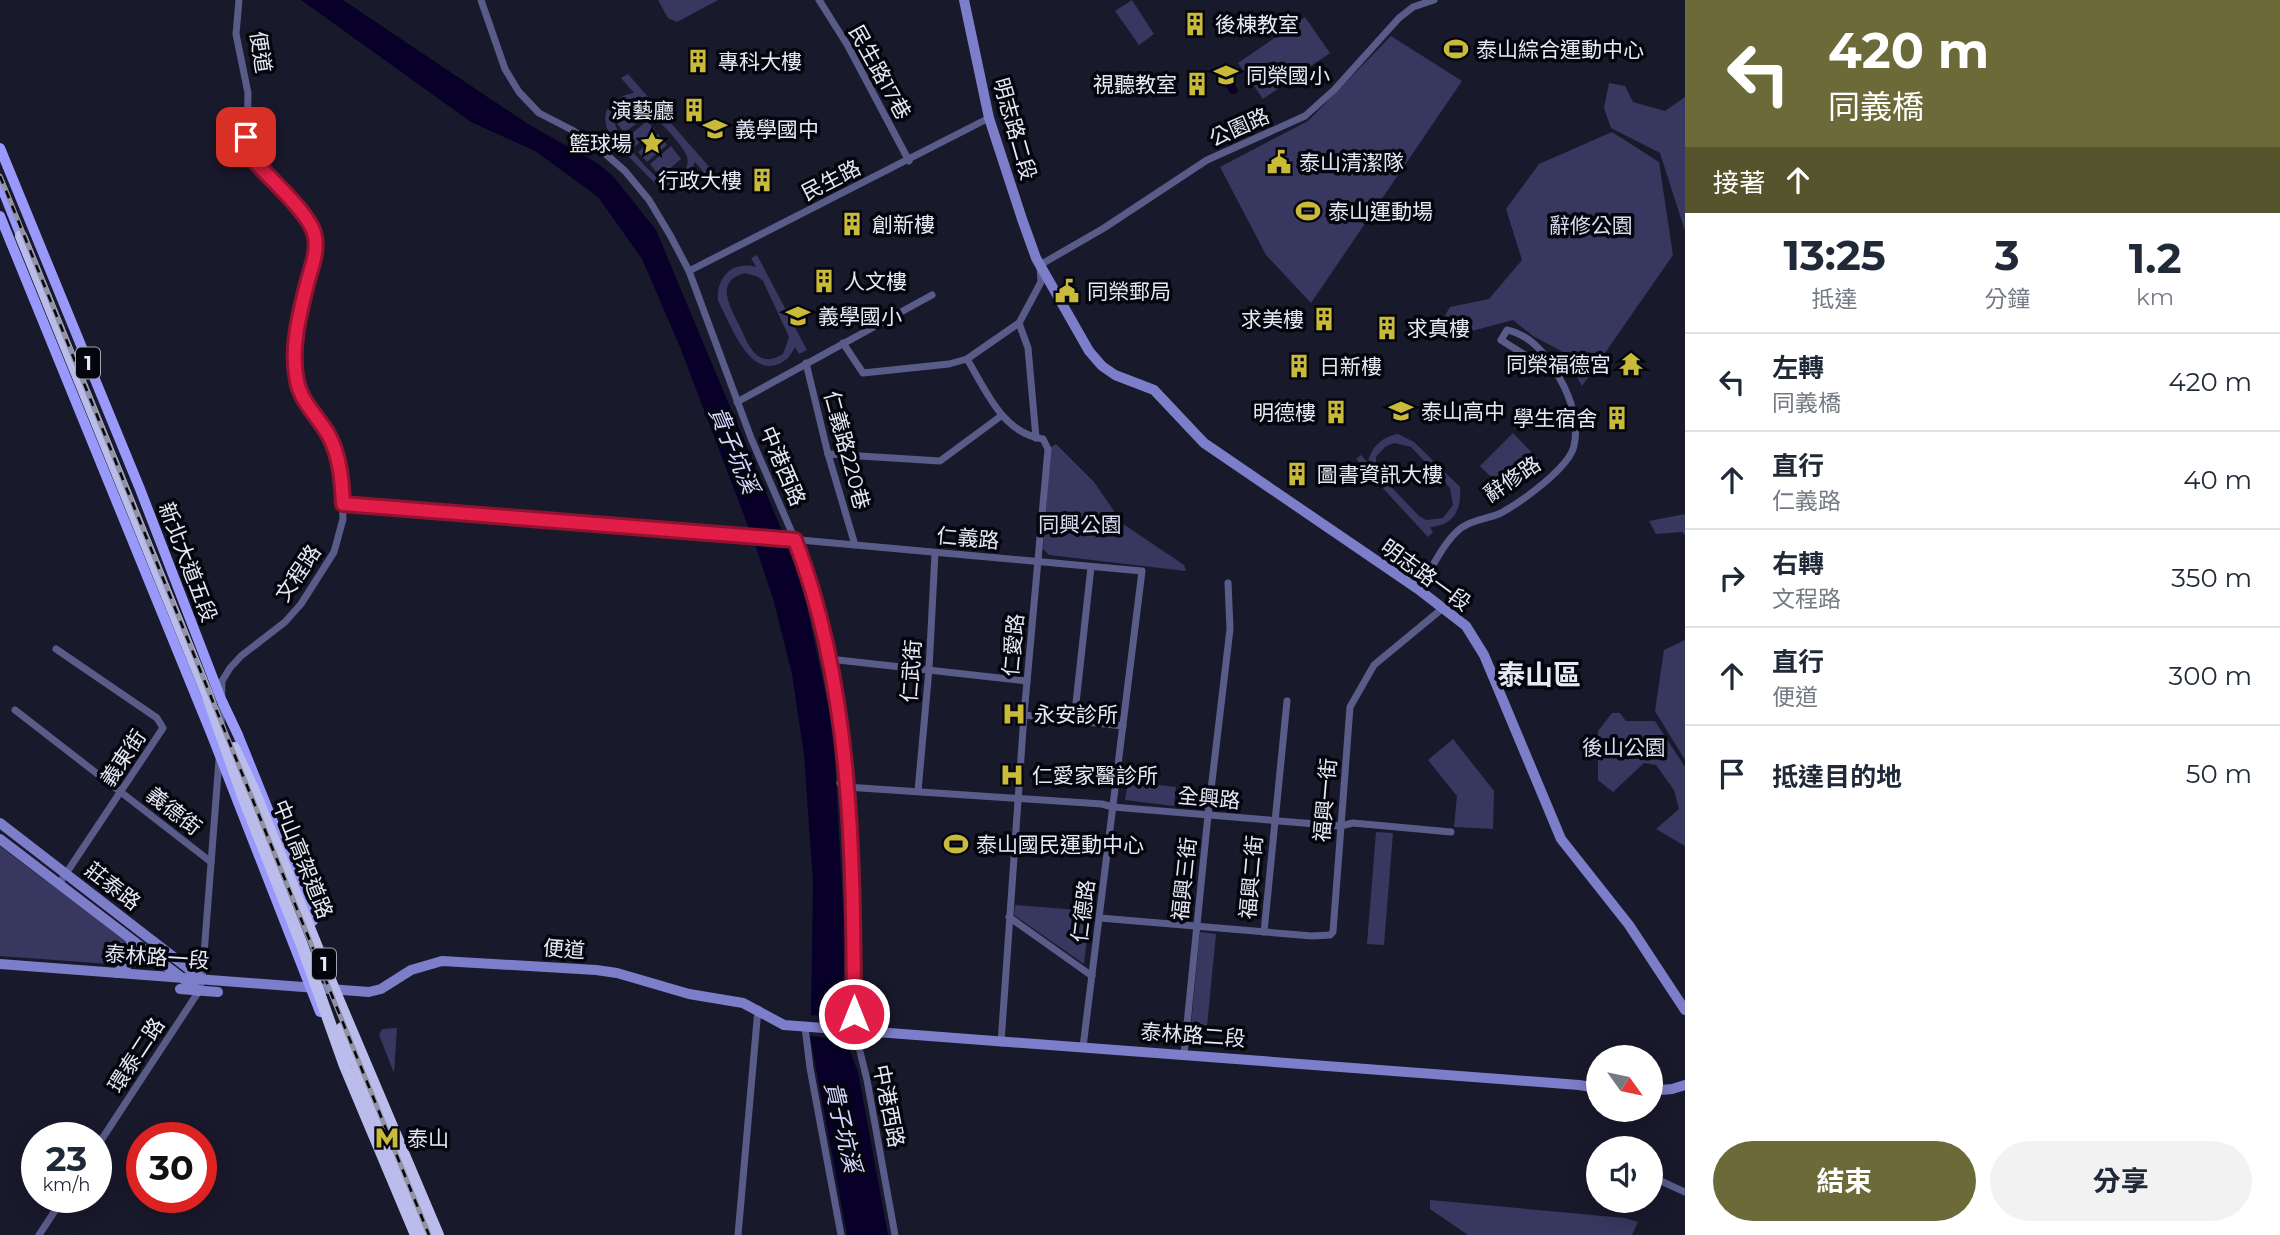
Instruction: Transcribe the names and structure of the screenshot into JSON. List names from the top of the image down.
{
  "streets": {
    "highway": ["1", "中山高架道路"],
    "main road": [
      "便道",
      "明志路二段",
      "新北大道五段",
      "明志路一段",
      "莊泰路",
      "泰林路一段",
      "泰林路二段"
    ],
    "street": [
      "民生路17巷",
      "公園路",
      "民生路",
      "仁義路220巷",
      "中港西路",
      "辭修路",
      "仁義路",
      "文程路",
      "仁愛路",
      "仁武街",
      "義東街",
      "全興路",
      "福興一街",
      "義德街",
      "福興二街",
      "福興三街",
      "仁德路",
      "環泰二路"
    ]
  },
  "crossings": [
    ["便道", "1"],
    ["便道", "新北大道五段"],
    ["便道", "文程路"],
    ["便道", "泰林路二段"],
    ["民生路17巷", "民生路"],
    ["公園路", "明志路二段"],
    ["公園路", "明志路一段"],
    ["明志路二段", "民生路"],
    ["明志路二段", "明志路一段"],
    ["民生路", "中港西路"],
    ["1", "新北大道五段"],
    ["1", "中山高架道路"],
    ["1", "泰林路一段"],
    ["仁義路220巷", "仁義路"],
    ["中港西路", "仁義路"],
    ["中港西路", "全興路"],
    ["中港西路", "泰林路二段"],
    ["辭修路", "明志路一段"],
    ["仁義路", "文程路"],
    ["仁義路", "仁愛路"],
    ["仁義路", "仁武街"],
    ["仁義路", "仁德路"],
    ["新北大道五段", "文程路"],
    ["新北大道五段", "泰林路一段"],
    ["文程路", "義德街"],
    ["文程路", "莊泰路"],
    ["文程路", "泰林路一段"],
    ["文程路", "環泰二路"],
    ["明志路一段", "福興一街"],
    ["仁愛路", "全興路"],
    ["仁愛路", "泰林路二段"],
    ["仁武街", "全興路"],
    ["義東街", "義德街"],
    ["義東街", "莊泰路"],
    ["全興路", "福興一街"],
    ["全興路", "福興二街"],
    ["全興路", "福興三街"],
    ["全興路", "仁德路"],
    ["福興一街", "福興二街"],
    ["福興三街", "泰林路二段"],
    ["莊泰路", "泰林路一段"],
    ["莊泰路", "環泰二路"],
    ["仁德路", "泰林路二段"],
    ["泰林路一段", "環泰二路"]
  ],
  "districts": ["泰山區"],
  "water": ["貴子坑溪"],
  "parks": ["辭修公園", "同興公園", "後山公園"],
  "places": {
    "building": [
      "後棟教室",
      "專科大樓",
      "視聽教室",
      "演藝廳",
      "行政大樓",
      "創新樓",
      "人文樓",
      "求美樓",
      "求真樓",
      "日新樓",
      "明德樓",
      "學生宿舍",
      "圖書資訊大樓"
    ],
    "sports": ["泰山綜合運動中心", "泰山運動場", "泰山國民運動中心"],
    "school or university": [
      "同榮國小",
      "義學國中",
      "義學國小",
      "泰山高中"
    ],
    "place": ["籃球場"],
    "public building": ["泰山清潔隊", "同榮郵局"],
    "temple": ["同榮福德宮"],
    "hospital": ["永安診所", "仁愛家醫診所"],
    "metro station": ["泰山"]
  },
  "north": "bottom right",
  "page": {
    "turn": ["420 m", "同義橋"],
    "then": "接著",
    "eta": [
      "13:25",
      "抵達",
      "3",
      "分鐘",
      "1.2",
      "km"
    ],
    "list": [
      {
        "name": "左轉",
        "note": "同義橋",
        "value": "420 m"
      },
      {
        "name": "直行",
        "note": "仁義路",
        "value": "40 m"
      },
      {
        "name": "右轉",
        "note": "文程路",
        "value": "350 m"
      },
      {
        "name": "直行",
        "note": "便道",
        "value": "300 m"
      },
      {
        "name": "抵達目的地",
        "value": "50 m"
      }
    ],
    "speed": "23 km/h",
    "limit": "30",
    "buttons": ["結束", "分享"]
  }
}
